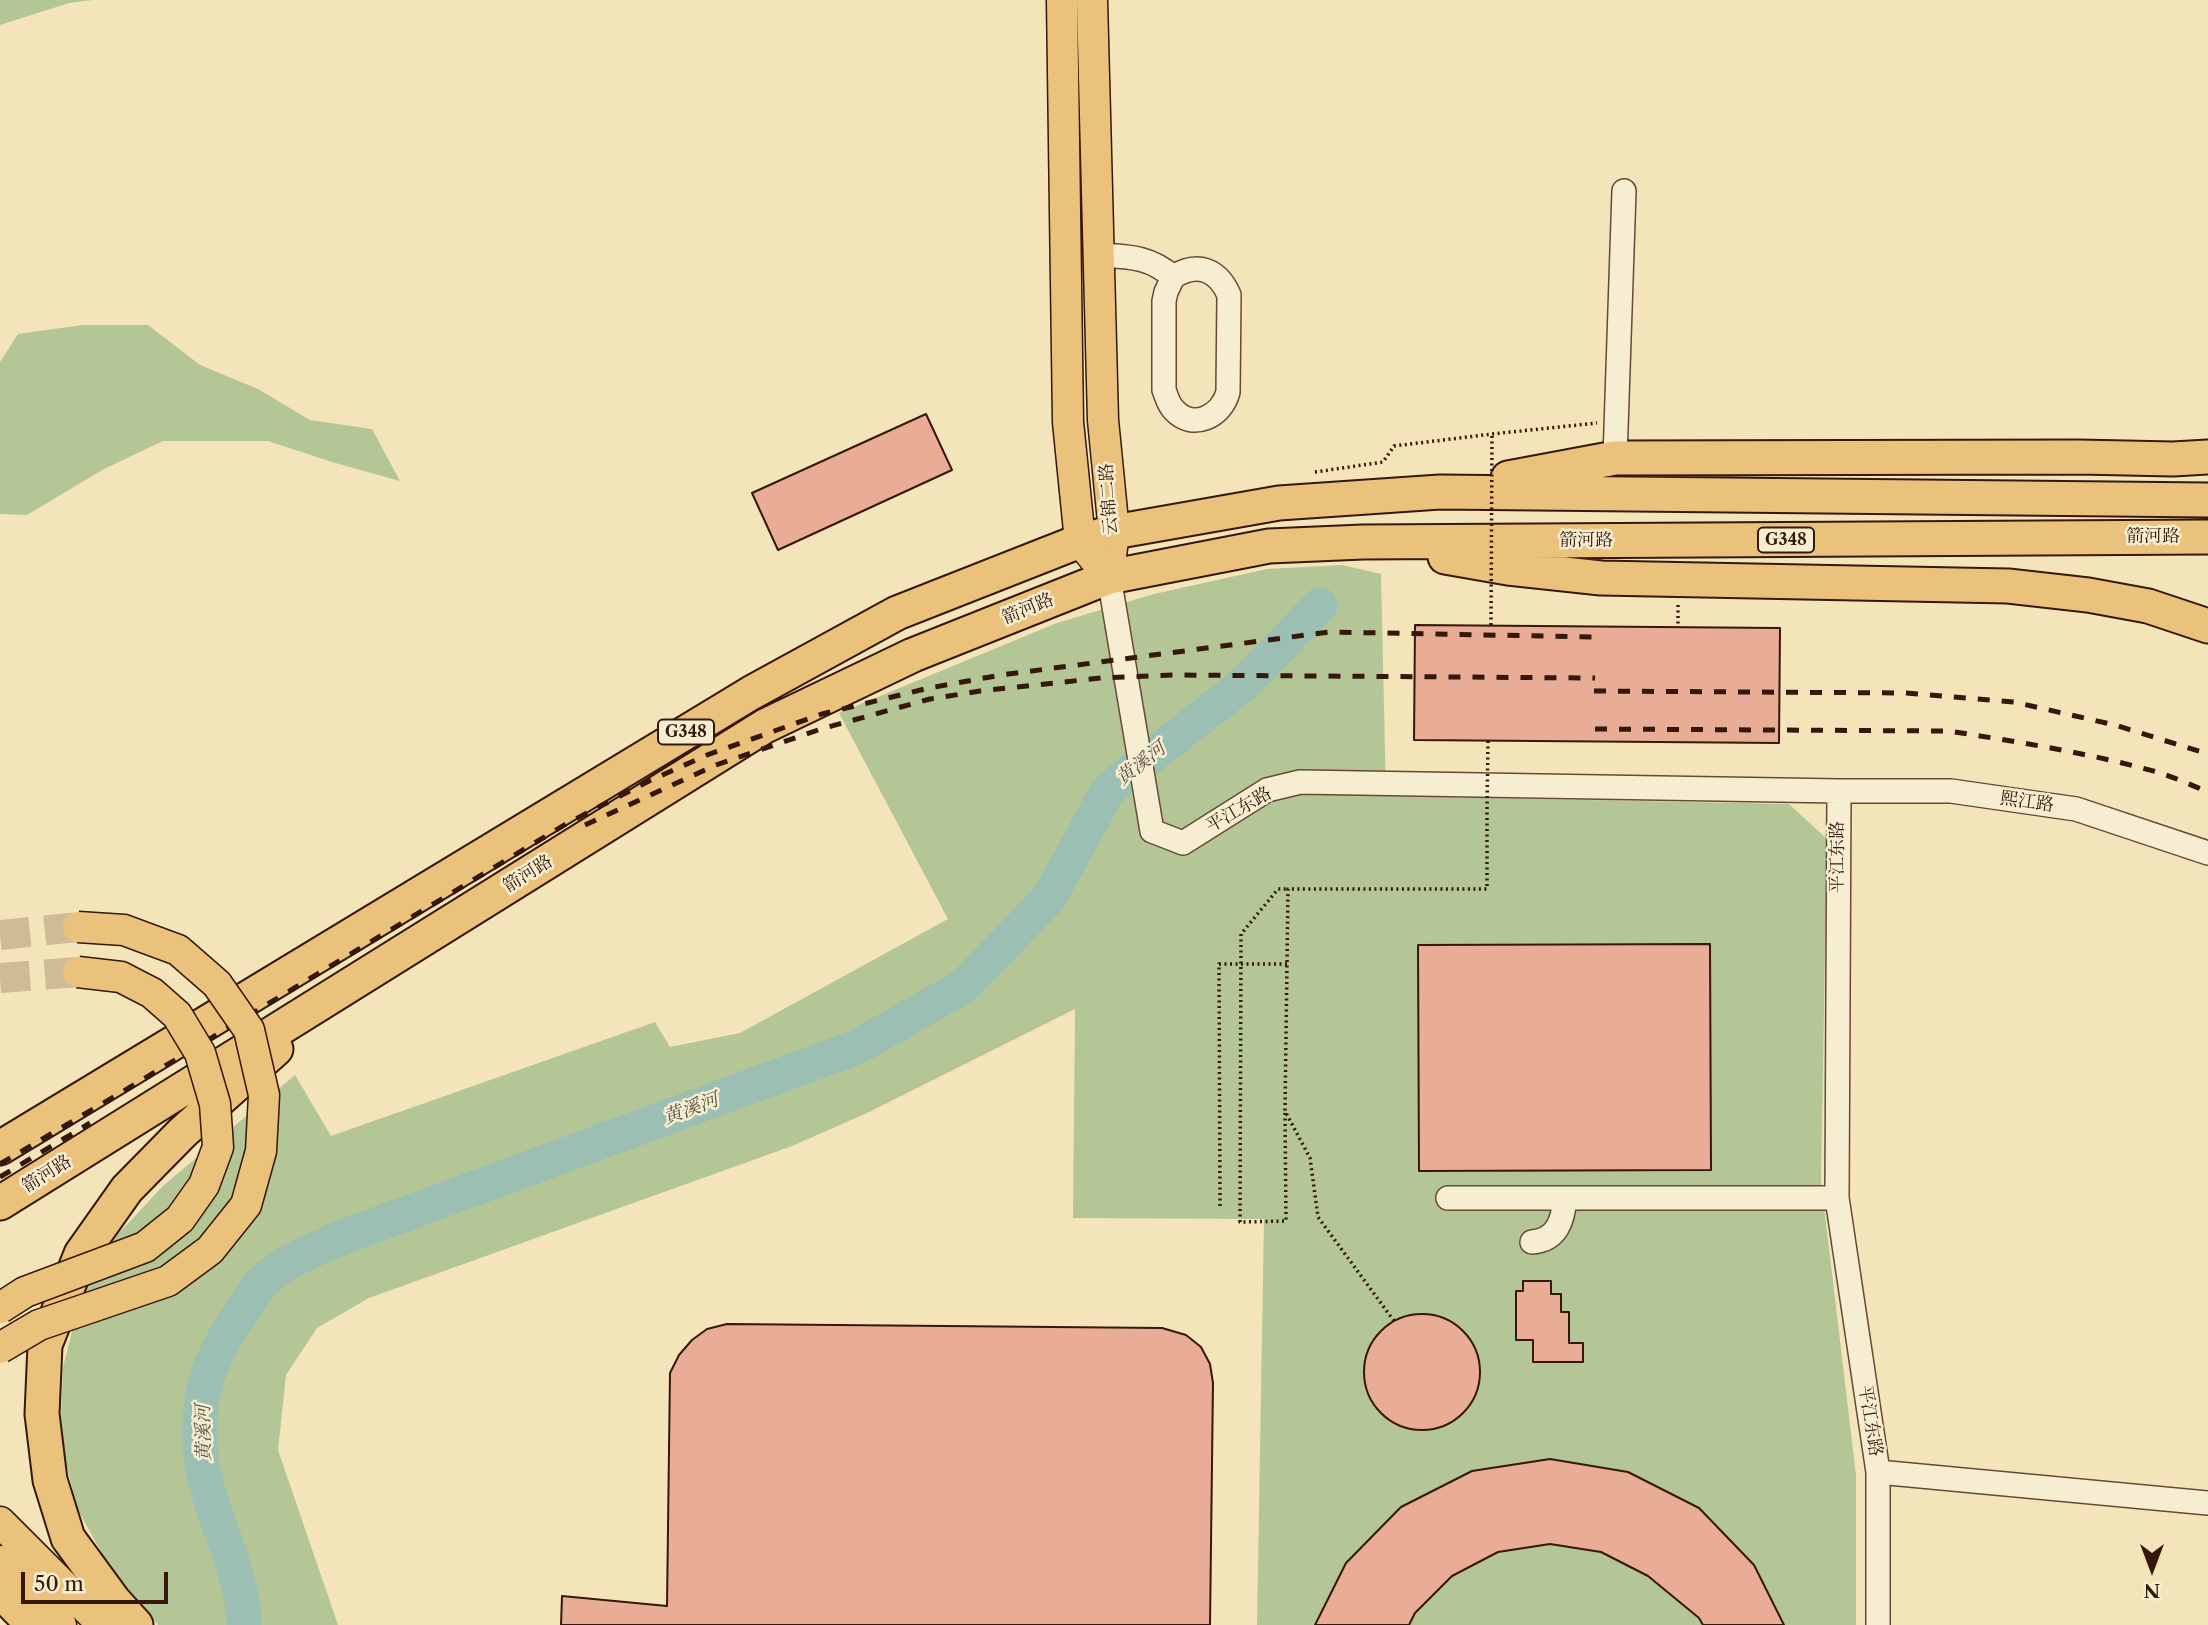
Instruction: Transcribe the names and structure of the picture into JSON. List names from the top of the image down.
{
  "streets": {
    "highway": ["箭河路", "G348"],
    "main road": ["云锦二路"],
    "street": ["熙江路", "平江东路"]
  },
  "crossings": [
    ["云锦二路", "箭河路"],
    ["云锦二路", "G348"],
    ["云锦二路", "平江东路"],
    ["箭河路", "平江东路"],
    ["熙江路", "平江东路"]
  ],
  "water": ["黄溪河"],
  "scale_bar": "50 m",
  "north": "bottom"
}
